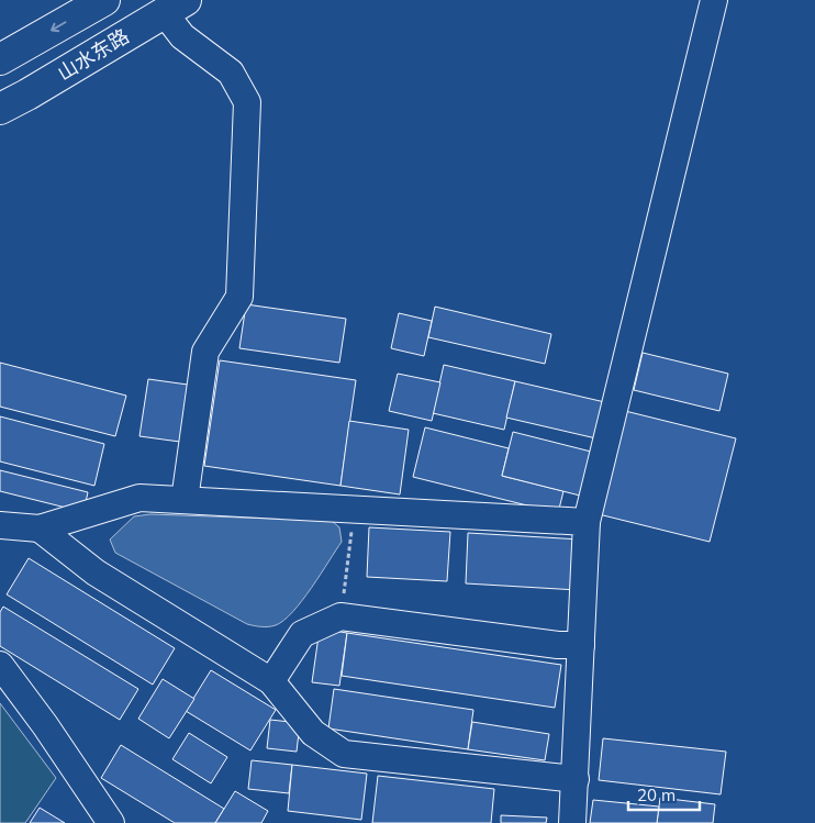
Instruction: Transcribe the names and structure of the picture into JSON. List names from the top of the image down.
{
  "streets": {
    "highway": ["山水东路"]
  },
  "scale_bar": "20 m"
}
